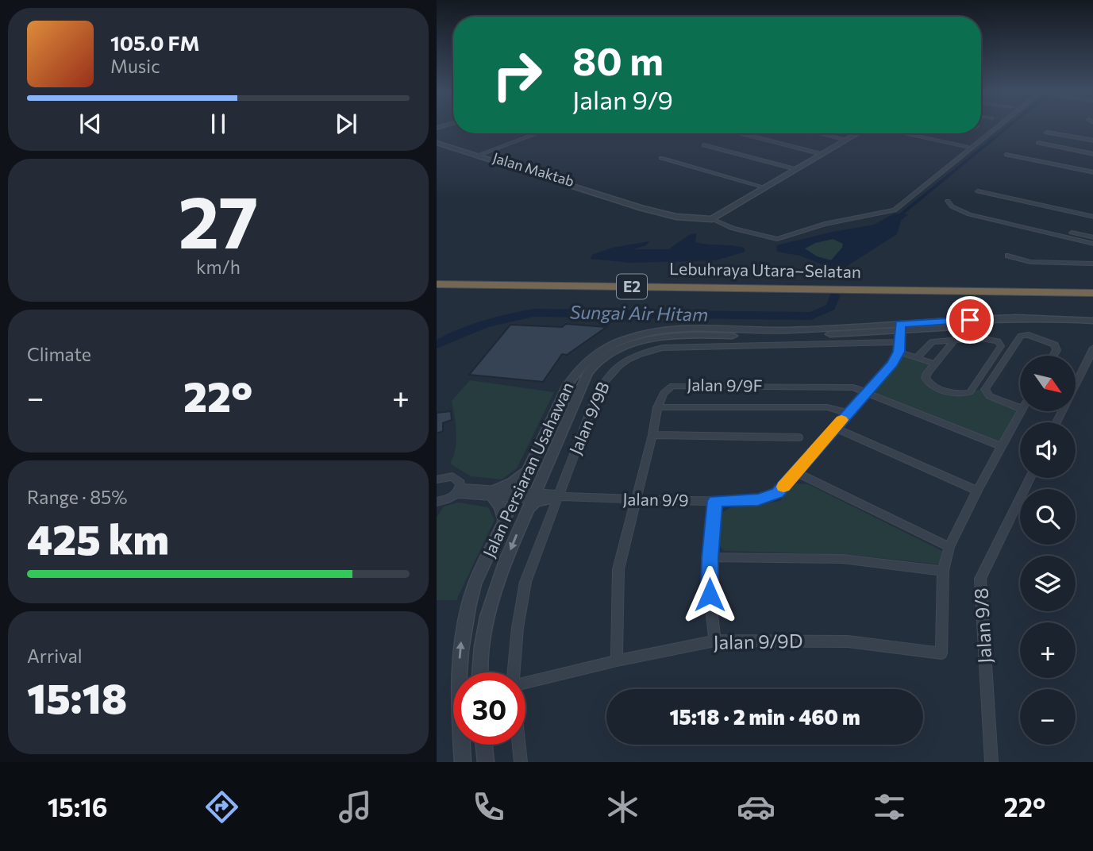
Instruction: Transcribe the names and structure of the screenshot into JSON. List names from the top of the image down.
{
  "streets": {
    "highway": ["Lebuhraya Utara–Selatan", "E2"],
    "street": [
      "Jalan Maktab",
      "Jalan 9/9F",
      "Jalan 9/9B",
      "Jalan Persiaran Usahawan",
      "Jalan 9/9",
      "Jalan 9/8",
      "Jalan 9/9D"
    ]
  },
  "crossings": [
    ["Jalan 9/9F", "Jalan 9/9"],
    ["Jalan 9/9F", "Jalan 9/9D"],
    ["Jalan 9/9B", "Jalan 9/9"]
  ],
  "water": ["Sungai Air Hitam"],
  "north": "bottom right",
  "page": {
    "turn": ["80 m", "Jalan 9/9"],
    "song": ["105.0 FM", "Music"],
    "tile": [
      ["27", "km/h"],
      "Climate",
      ["Range · 85%", "425 km"],
      ["Arrival", "15:18"]
    ],
    "map_buttons": ["+", "−"],
    "heat": ["−", "22°", "+"],
    "limit": "30",
    "trip": "15:18 · 2 min · 460 m",
    "tabs": ["15:16", "22°"]
  }
}
